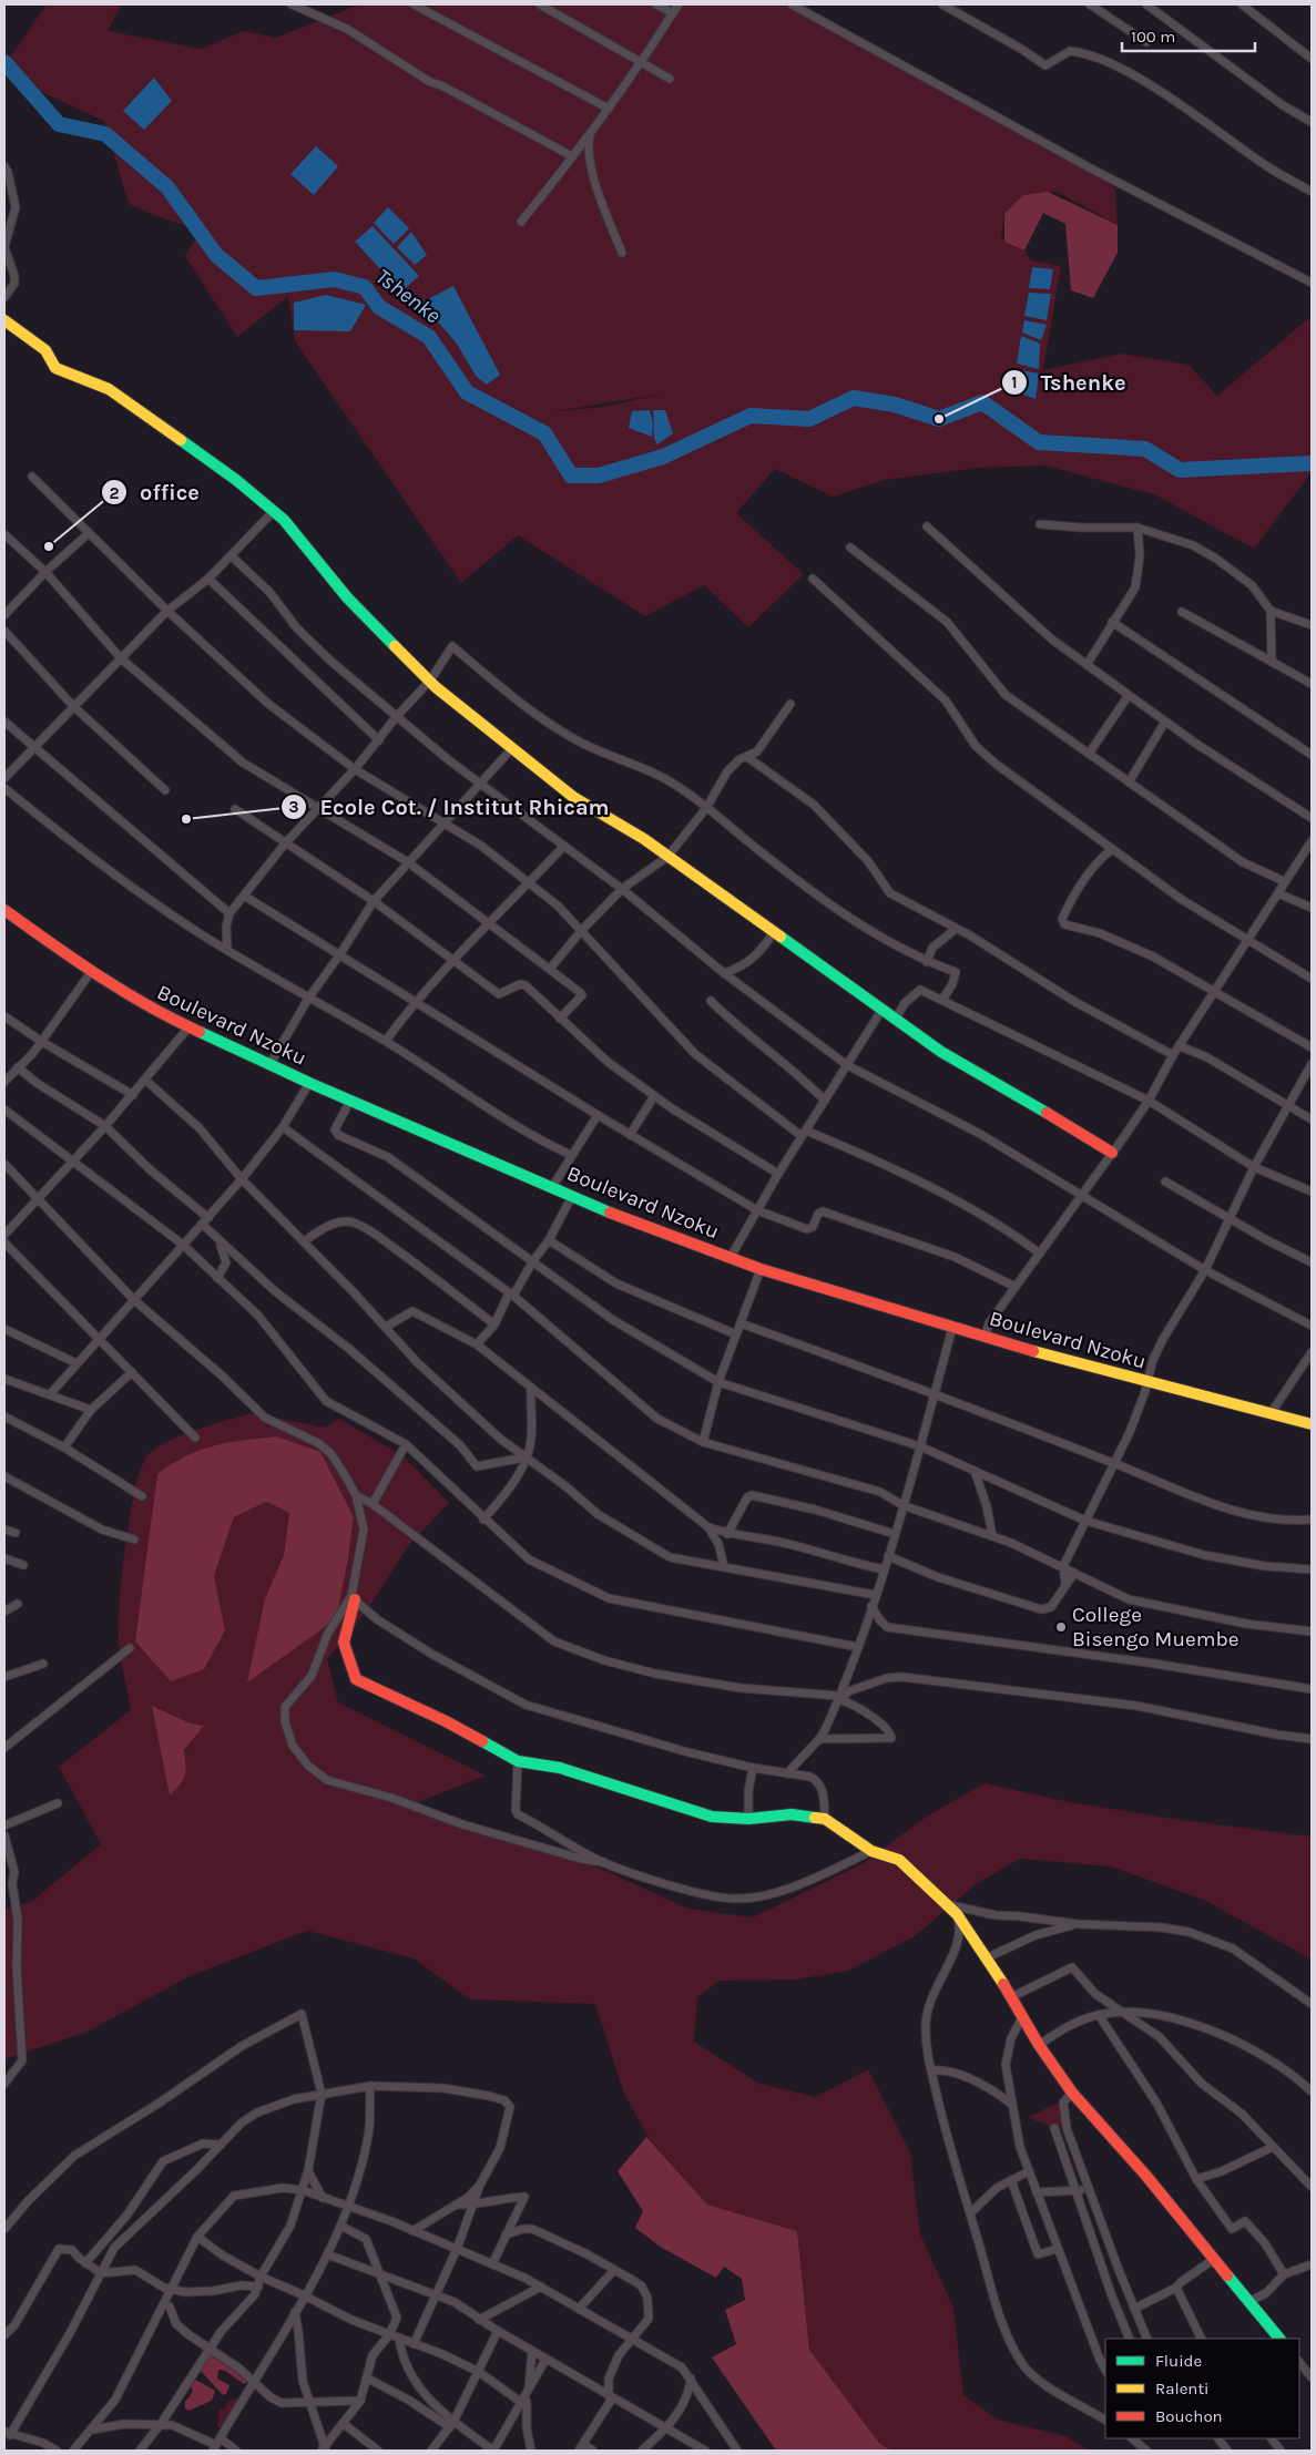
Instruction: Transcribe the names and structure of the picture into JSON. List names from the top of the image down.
{
  "streets": {
    "street": ["Boulevard Nzoku"]
  },
  "water": ["Tshenke"],
  "places": [
    "Tshenke",
    "office",
    "Ecole Cot. / Institut Rhicam",
    "College Bisengo Muembe"
  ],
  "legend": ["Fluide", "Ralenti", "Bouchon"],
  "scale_bar": "100 m"
}
